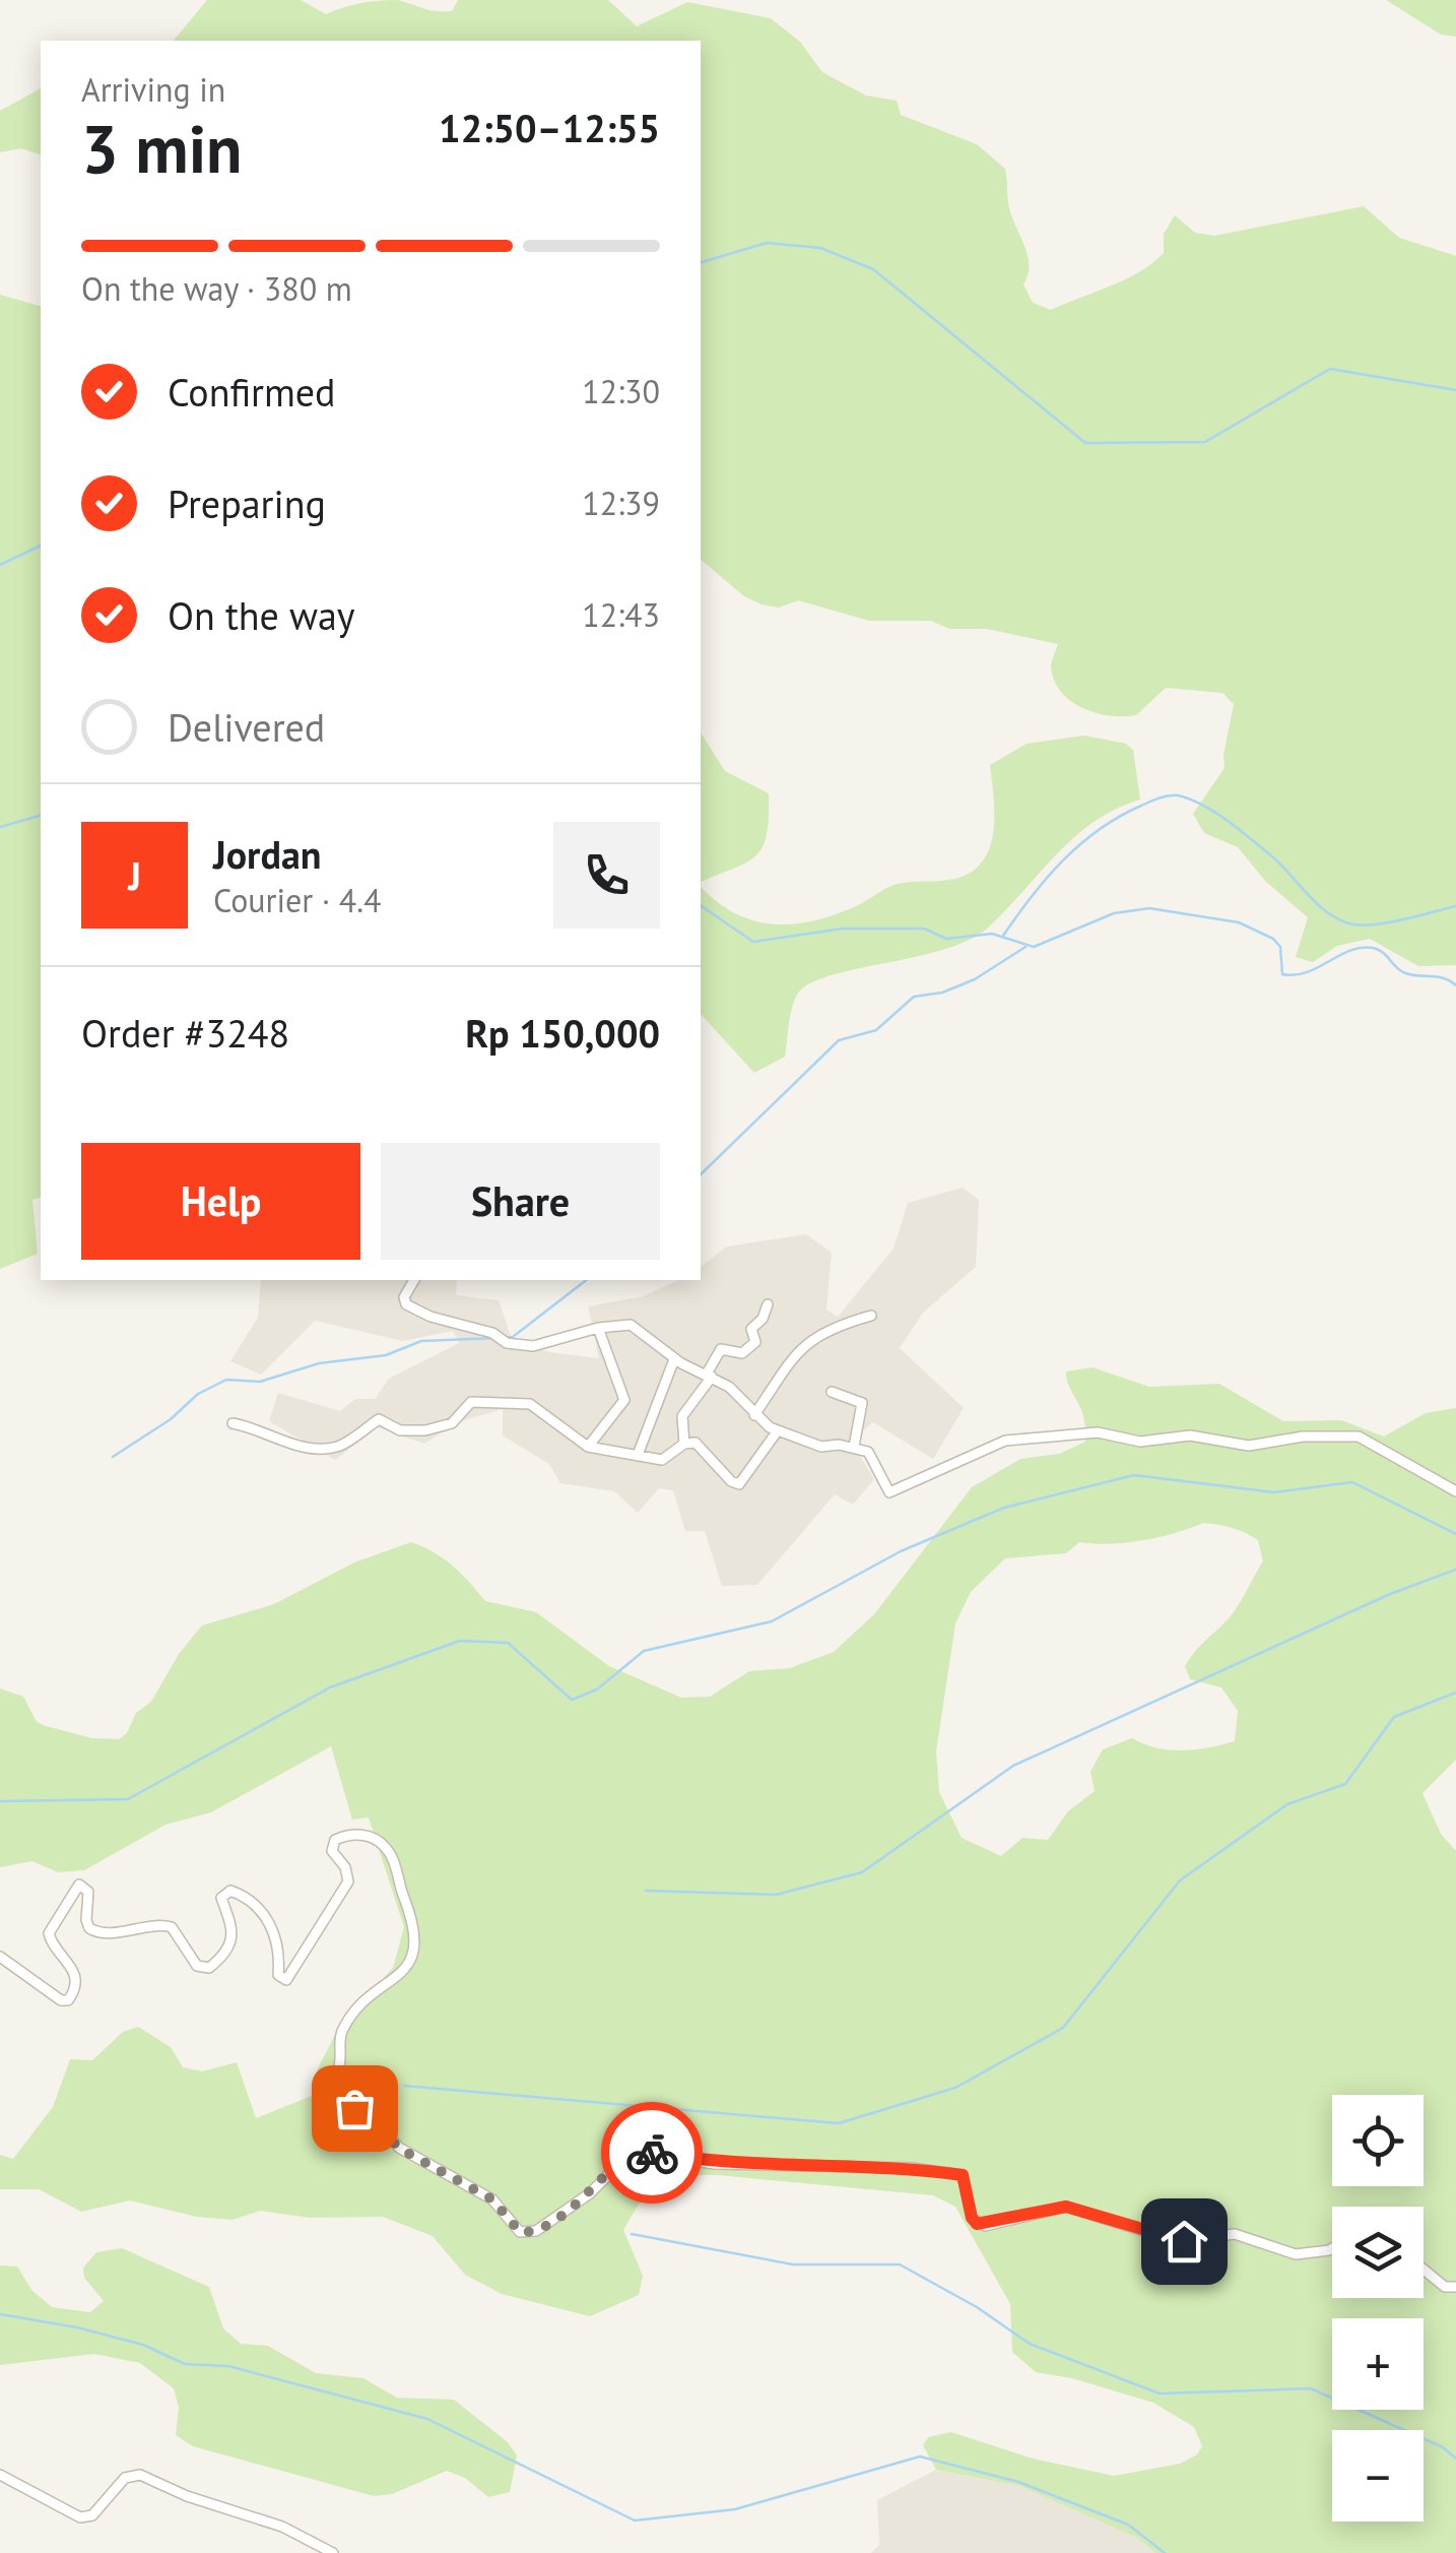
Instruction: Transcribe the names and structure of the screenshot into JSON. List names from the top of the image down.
{
  "page": {
    "heading": ["3 min", "Arriving in", "12:50–12:55"],
    "panel": [
      "Jordan",
      "Courier · 4.4",
      "Order #3248",
      "Rp 150,000"
    ],
    "bar": "On the way · 380 m",
    "list": [
      ["Confirmed", "12:30"],
      ["Preparing", "12:39"],
      ["On the way", "12:43"],
      "Delivered"
    ],
    "round": "J",
    "buttons": ["Help", "Share"],
    "map_buttons": ["+", "−"]
  }
}
